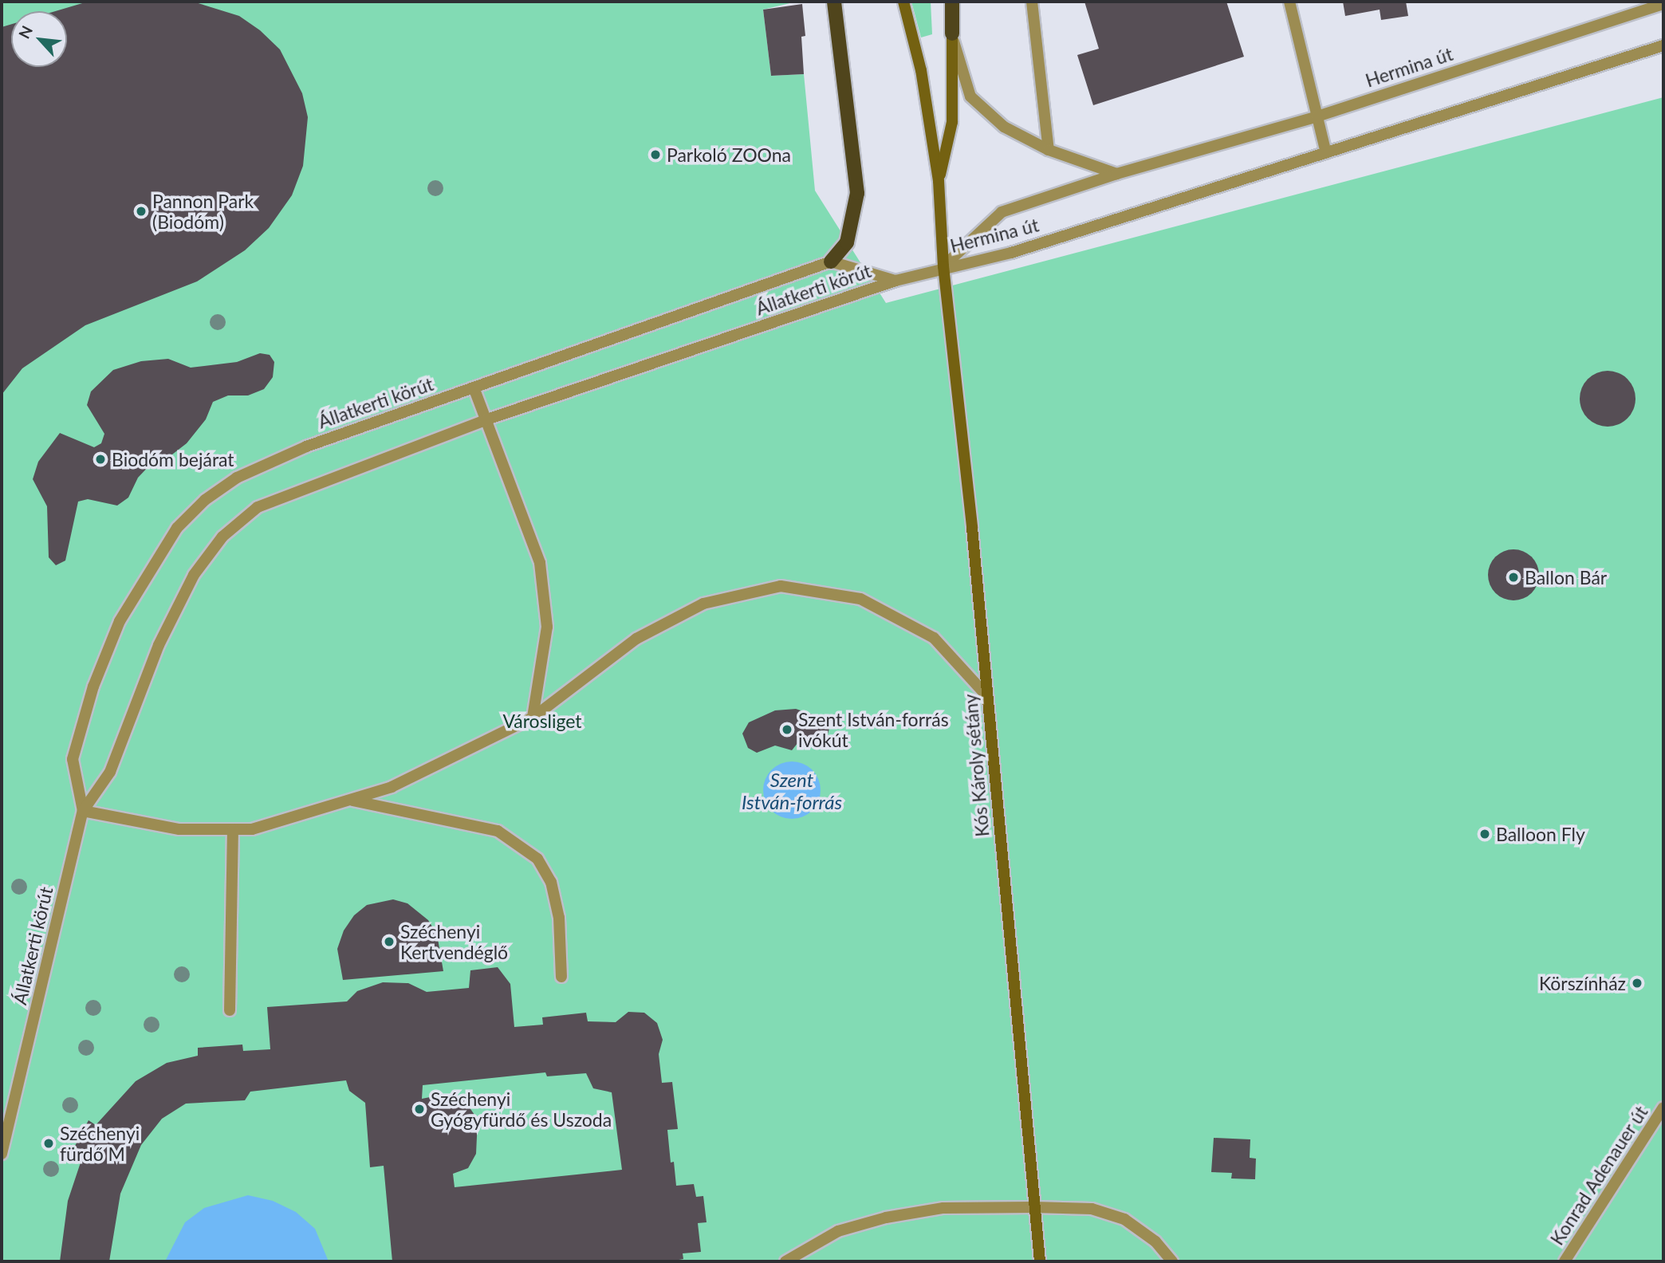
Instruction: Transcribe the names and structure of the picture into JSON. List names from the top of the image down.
{
  "streets": {
    "street": [
      "Hermina út",
      "Állatkerti körút",
      "Kós Károly sétány",
      "Konrad Adenauer út"
    ]
  },
  "crossings": [
    ["Hermina út", "Állatkerti körút"],
    ["Hermina út", "Kós Károly sétány"],
    ["Állatkerti körút", "Kós Károly sétány"]
  ],
  "water": ["Szent István-forrás"],
  "parks": ["Városliget"],
  "places": [
    "Parkoló ZOOna",
    "Pannon Park (Biodóm)",
    "Biodóm bejárat",
    "Ballon Bár",
    "Szent István-forrás ivókút",
    "Balloon Fly",
    "Széchenyi Kertvendéglő",
    "Körszínház",
    "Széchenyi Gyógyfürdő és Uszoda",
    "Széchenyi fürdő M"
  ],
  "north": "top left"
}
